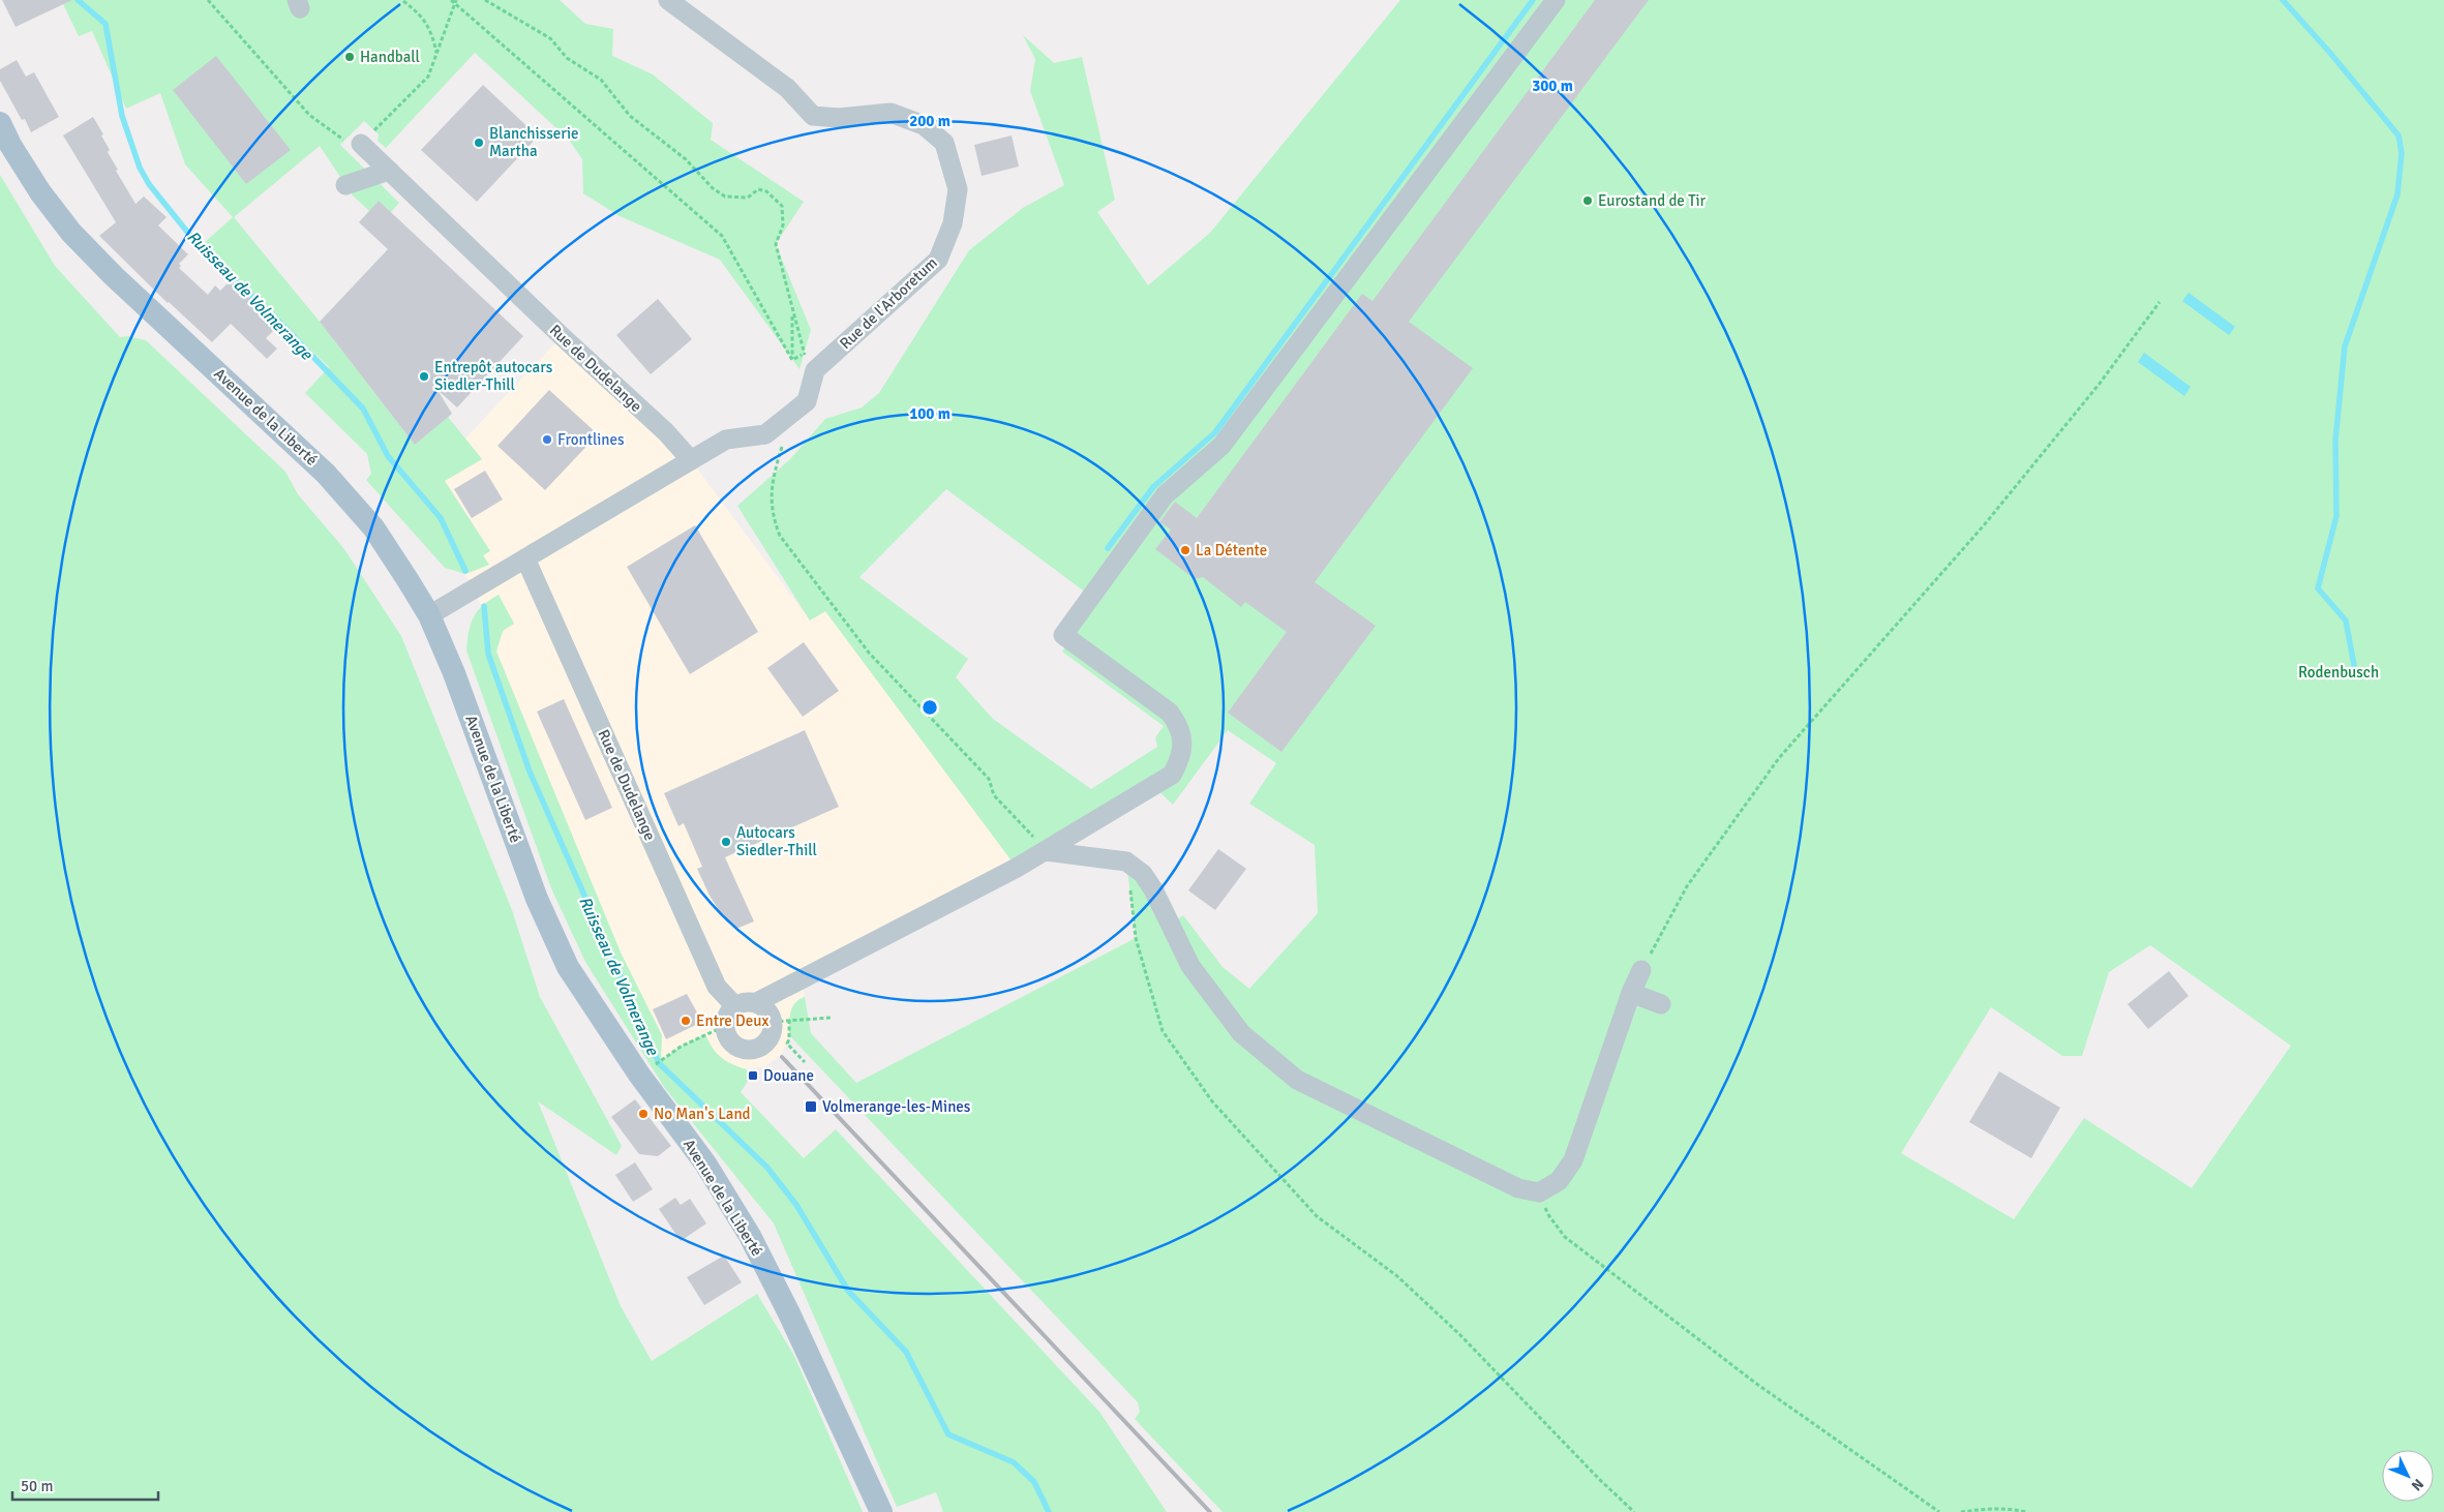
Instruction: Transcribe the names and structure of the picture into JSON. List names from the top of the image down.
{
  "streets": {
    "main road": ["Avenue de la Liberté"],
    "street": ["Rue de l'Arboretum", "Rue de Dudelange"]
  },
  "crossings": [
    ["Rue de l'Arboretum", "Rue de Dudelange"]
  ],
  "water": ["Ruisseau de Volmerange"],
  "parks": ["Rodenbusch"],
  "places": {
    "other": [
      "Handball",
      "Blanchisserie Martha",
      "Eurostand de Tir",
      "Entrepôt autocars Siedler-Thill",
      "Frontlines",
      "La Détente",
      "Autocars Siedler-Thill",
      "Entre Deux",
      "No Man's Land"
    ],
    "transit": ["Douane", "Volmerange-les-Mines"]
  },
  "scale_bar": "50 m",
  "north": "bottom right",
  "rings": ["300 m", "200 m", "100 m"]
}
